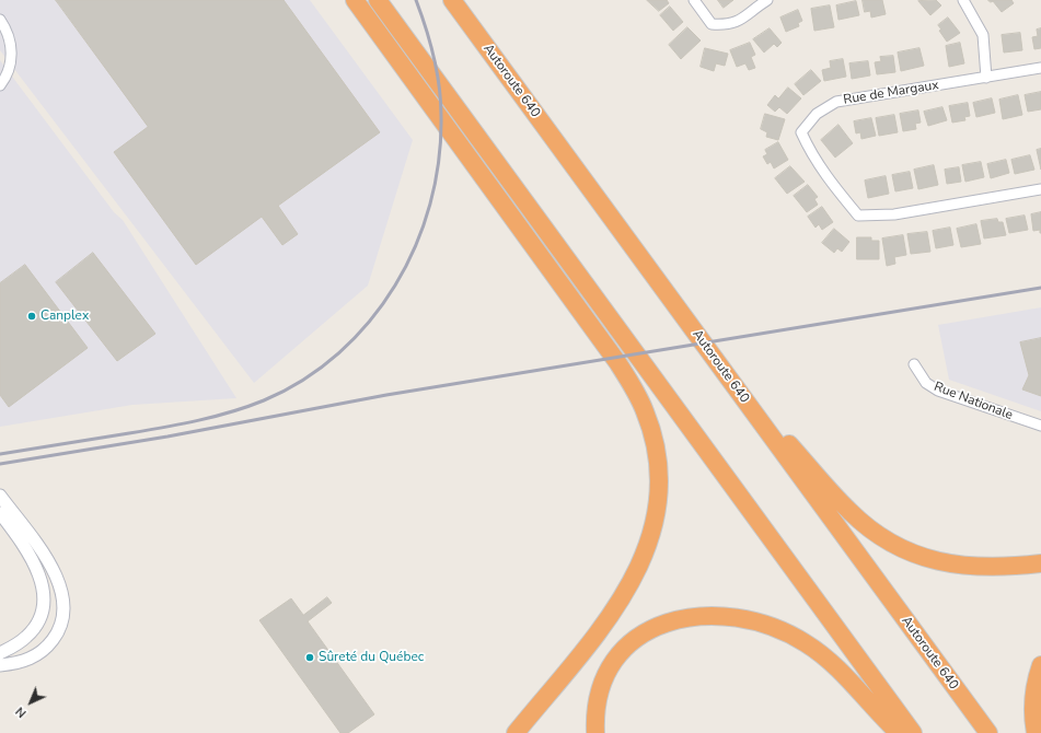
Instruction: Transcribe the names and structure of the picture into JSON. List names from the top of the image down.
{
  "streets": {
    "highway": ["Autoroute 640"],
    "street": ["Rue de Margaux", "Rue Nationale"]
  },
  "places": ["Canplex", "Sûreté du Québec"],
  "north": "bottom left"
}
